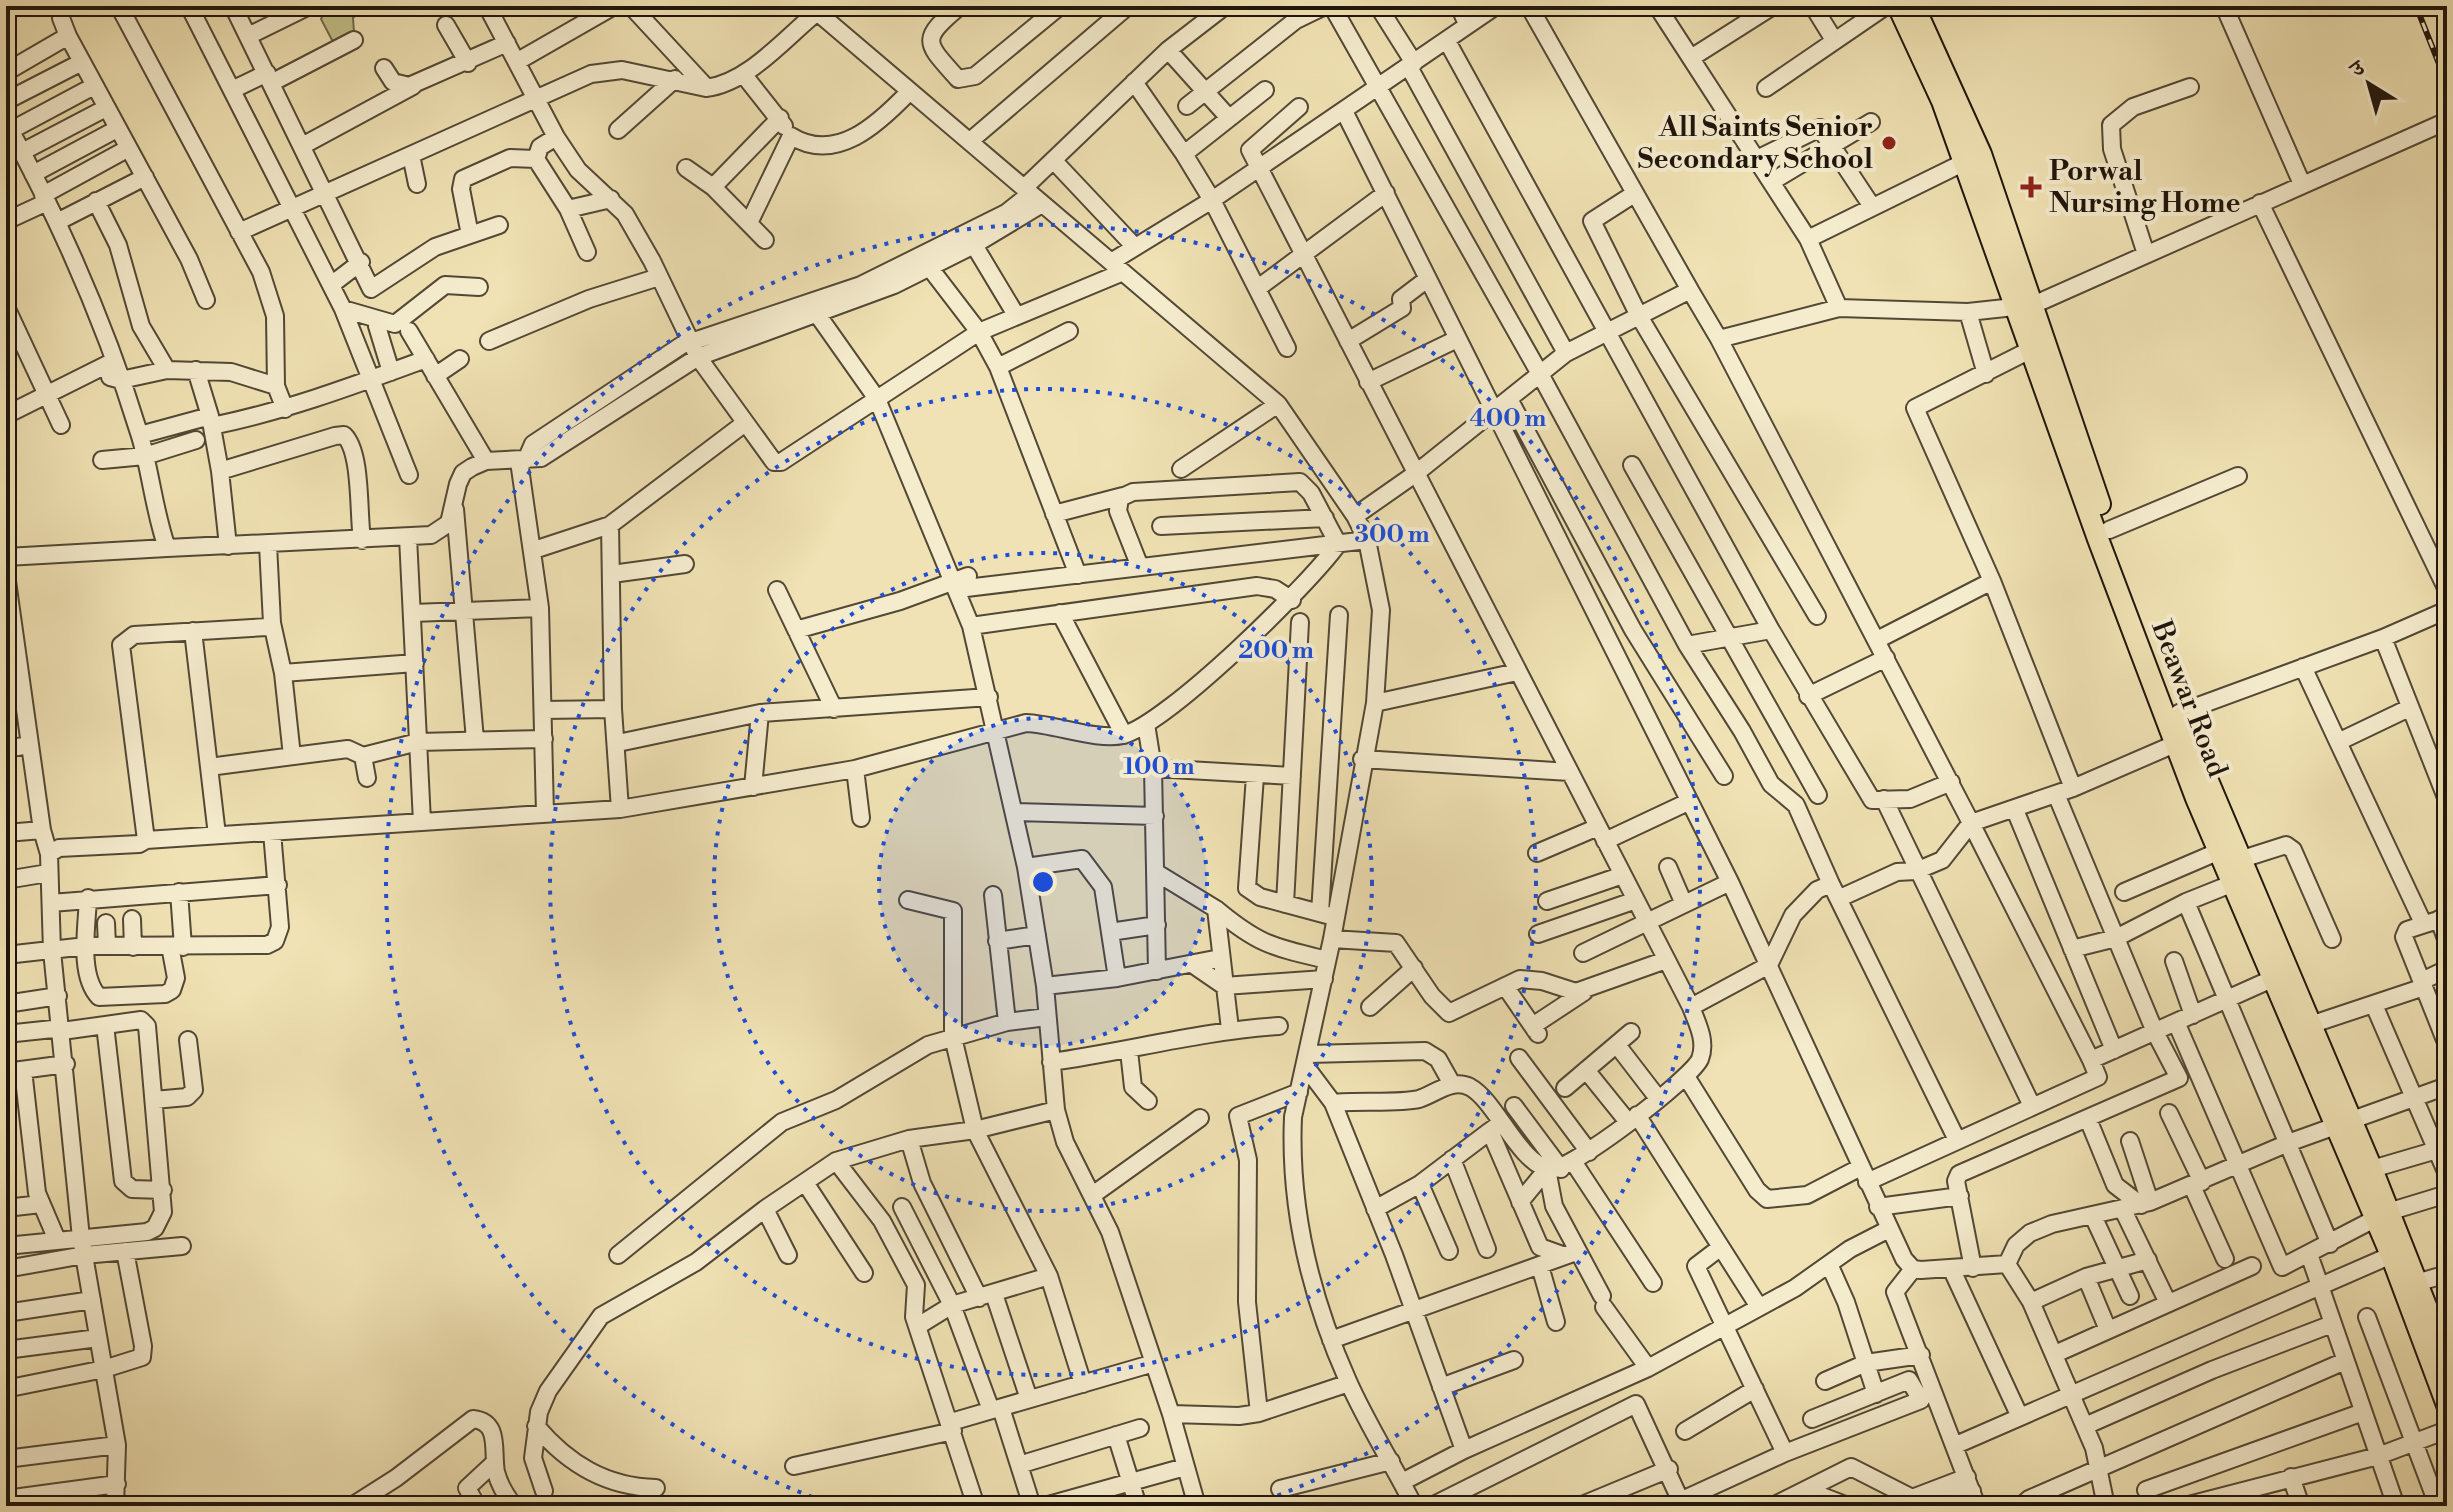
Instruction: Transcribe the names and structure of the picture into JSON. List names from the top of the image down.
{
  "streets": {
    "main road": ["Beawar Road"]
  },
  "places": {
    "other": ["All Saints Senior Secondary School"],
    "health": ["Porwal Nursing Home"]
  },
  "north": "top left",
  "rings": [
    "400 m",
    "300 m",
    "200 m",
    "100 m"
  ]
}
